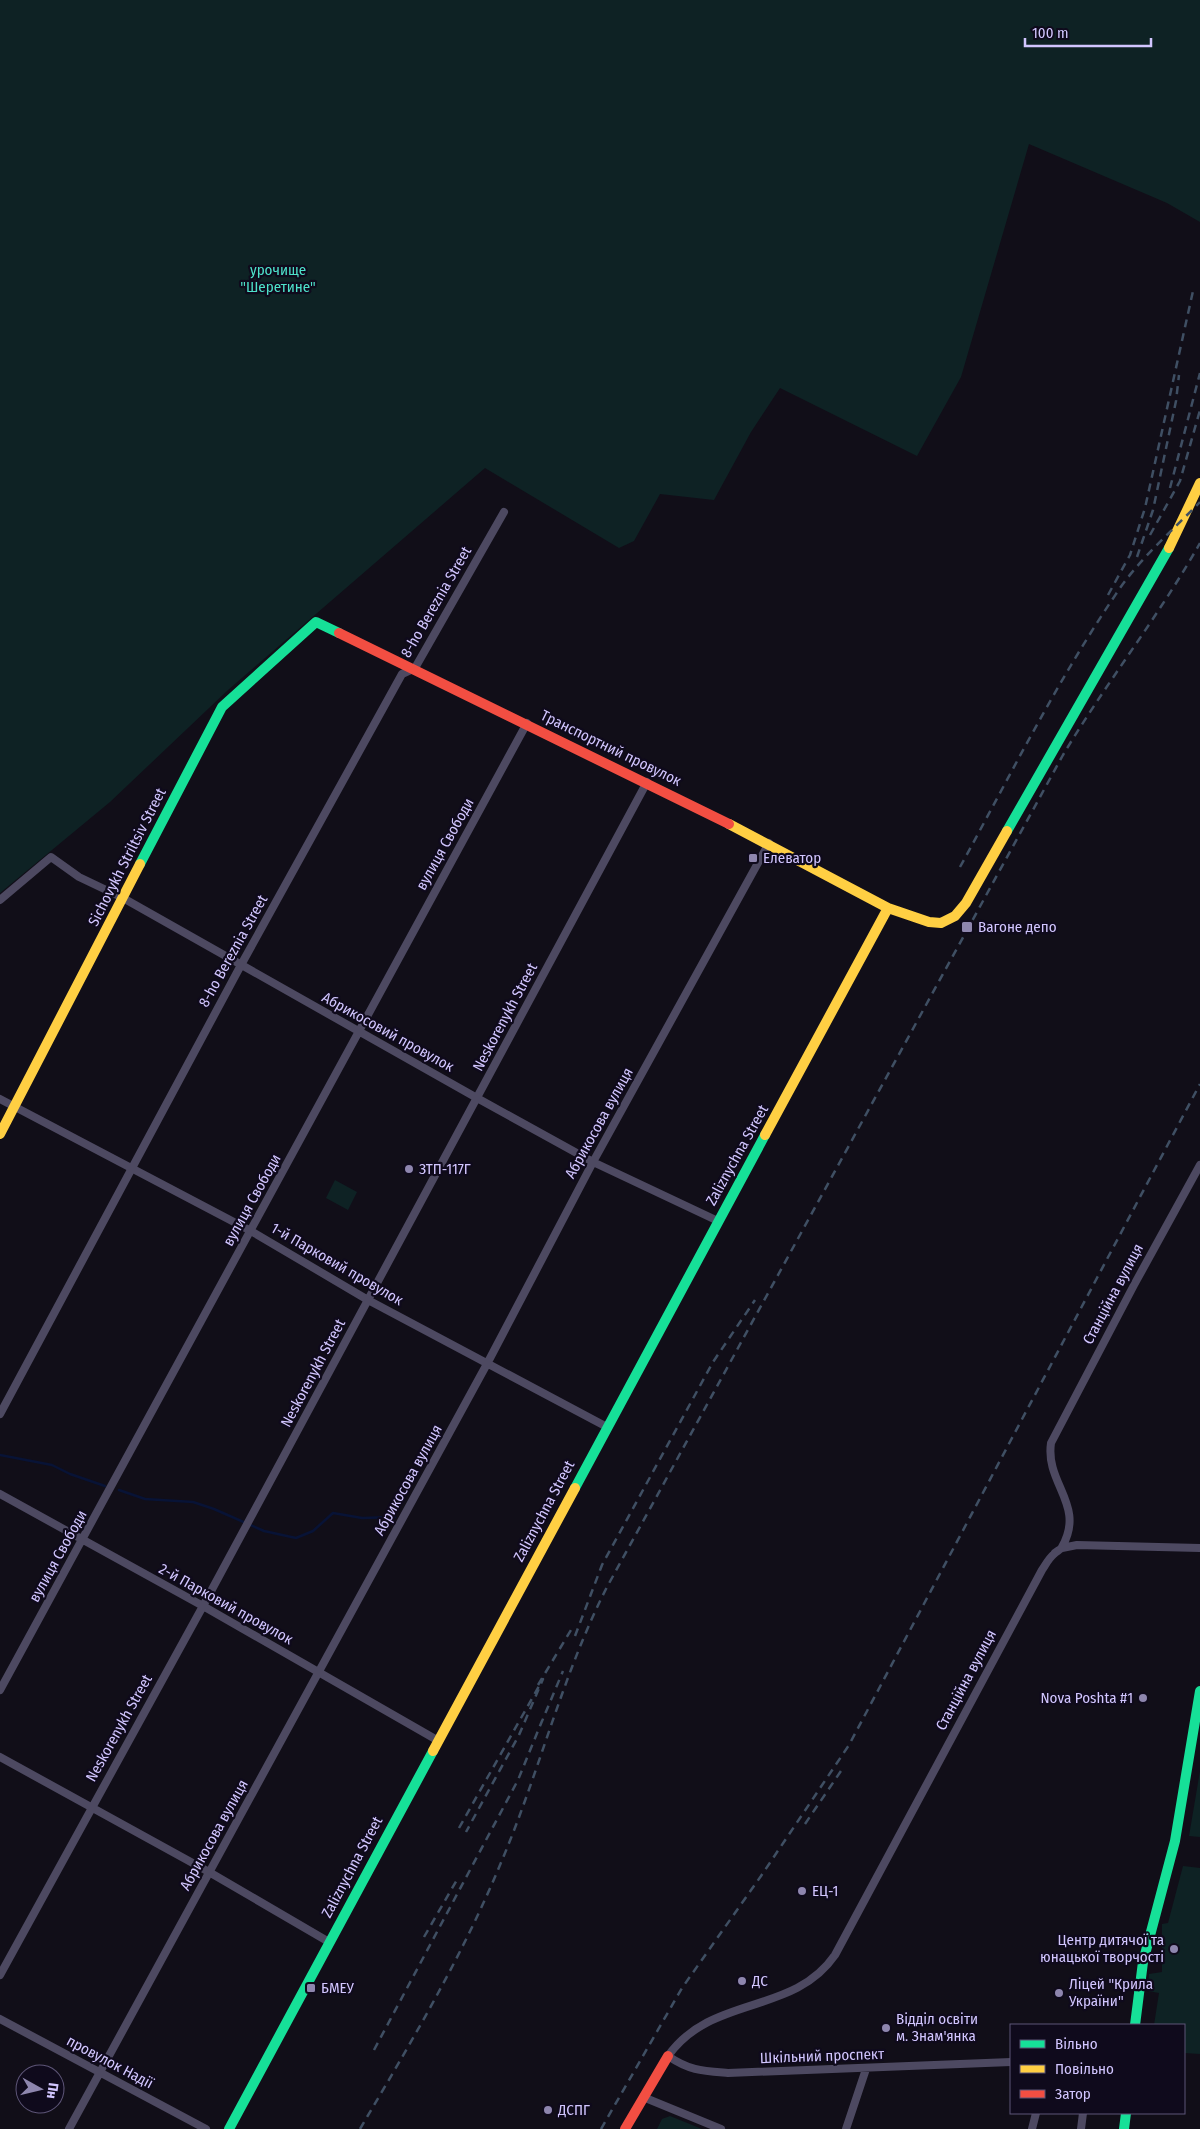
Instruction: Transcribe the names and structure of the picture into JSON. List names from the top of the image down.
{
  "streets": {
    "street": [
      "8-ho Bereznia Street",
      "Транспортний провулок",
      "вулиця Свободи",
      "Sichovykh Striltsiv Street",
      "Neskorenykh Street",
      "Абрикосовий провулок",
      "Абрикосова вулиця",
      "Zaliznychna Street",
      "1-й Парковий провулок",
      "Станційна вулиця",
      "2-й Парковий провулок",
      "Шкільний проспект",
      "провулок Надії"
    ]
  },
  "crossings": [
    ["8-ho Bereznia Street", "Транспортний провулок"],
    ["8-ho Bereznia Street", "Абрикосовий провулок"],
    ["8-ho Bereznia Street", "1-й Парковий провулок"],
    ["Транспортний провулок", "вулиця Свободи"],
    ["Транспортний провулок", "Sichovykh Striltsiv Street"],
    ["Транспортний провулок", "Neskorenykh Street"],
    ["Транспортний провулок", "Абрикосова вулиця"],
    ["Транспортний провулок", "Zaliznychna Street"],
    ["вулиця Свободи", "Абрикосовий провулок"],
    ["вулиця Свободи", "1-й Парковий провулок"],
    ["вулиця Свободи", "2-й Парковий провулок"],
    ["Sichovykh Striltsiv Street", "Абрикосовий провулок"],
    ["Sichovykh Striltsiv Street", "1-й Парковий провулок"],
    ["Neskorenykh Street", "Абрикосовий провулок"],
    ["Neskorenykh Street", "1-й Парковий провулок"],
    ["Neskorenykh Street", "2-й Парковий провулок"],
    ["Абрикосовий провулок", "Абрикосова вулиця"],
    ["Абрикосовий провулок", "Zaliznychna Street"],
    ["Абрикосова вулиця", "1-й Парковий провулок"],
    ["Абрикосова вулиця", "2-й Парковий провулок"],
    ["Абрикосова вулиця", "провулок Надії"],
    ["Zaliznychna Street", "1-й Парковий провулок"],
    ["Zaliznychna Street", "2-й Парковий провулок"],
    ["Станційна вулиця", "Шкільний проспект"]
  ],
  "parks": ["урочище \"Шеретине\""],
  "places": {
    "transit": ["Елеватор", "Вагоне депо", "БМЕУ"],
    "other": [
      "ЗТП-117Г",
      "Nova Poshta #1",
      "ЕЦ-1",
      "Центр дитячої та юнацької творчості",
      "ДС",
      "Ліцей \"Крила України\"",
      "Відділ освіти м. Знам'янка",
      "ДСПГ"
    ]
  },
  "legend": ["Вільно", "Повільно", "Затор"],
  "scale_bar": "100 m",
  "north": "right"
}
